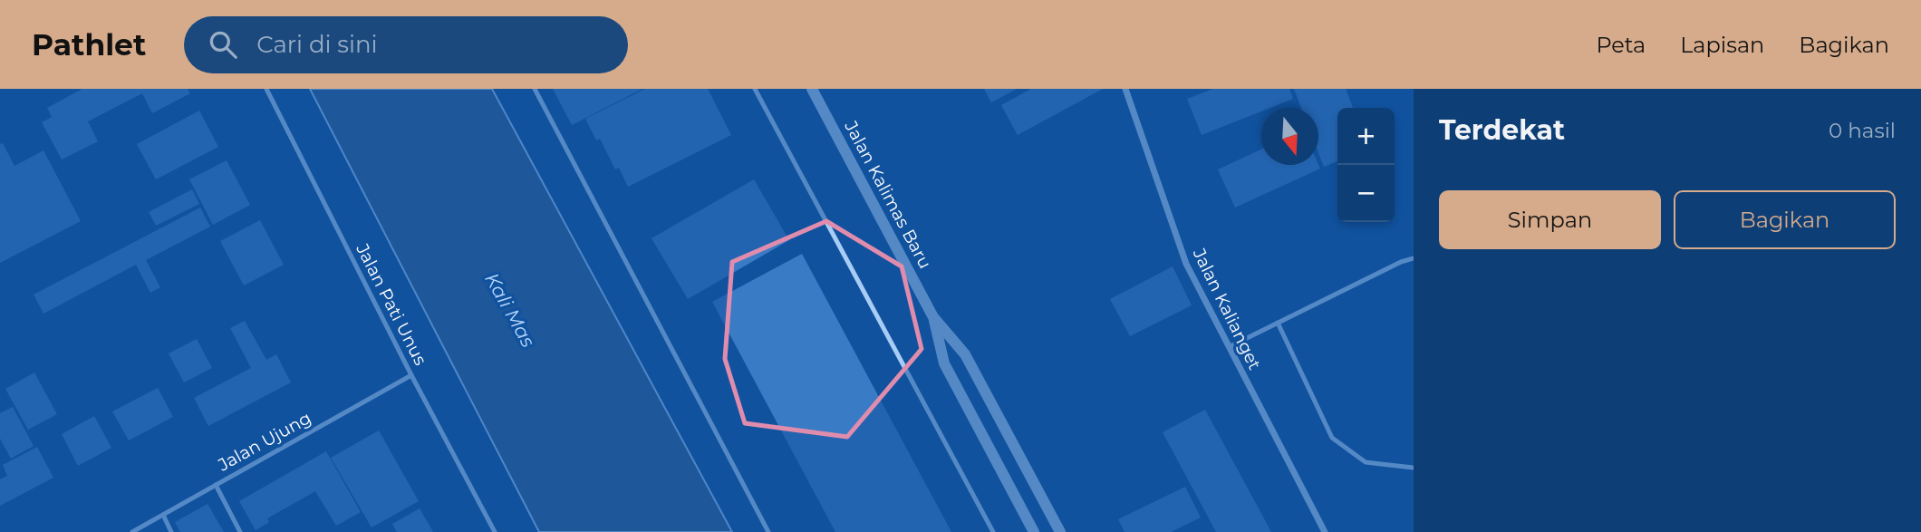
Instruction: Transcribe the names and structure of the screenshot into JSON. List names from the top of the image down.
{
  "streets": {
    "street": ["Jalan Kalimas Baru", "Jalan Kalianget"],
    "lane": ["Jalan Pati Unus", "Jalan Ujung"]
  },
  "crossings": [
    ["Jalan Pati Unus", "Jalan Ujung"]
  ],
  "water": ["Kali Mas"],
  "north": "bottom",
  "page": {
    "header": "Pathlet",
    "search": "Cari di sini",
    "nav": ["Peta", "Lapisan", "Bagikan"],
    "heading": ["Terdekat", "0 hasil"],
    "map_buttons": ["+", "−"],
    "buttons": ["Simpan", "Bagikan"]
  }
}
